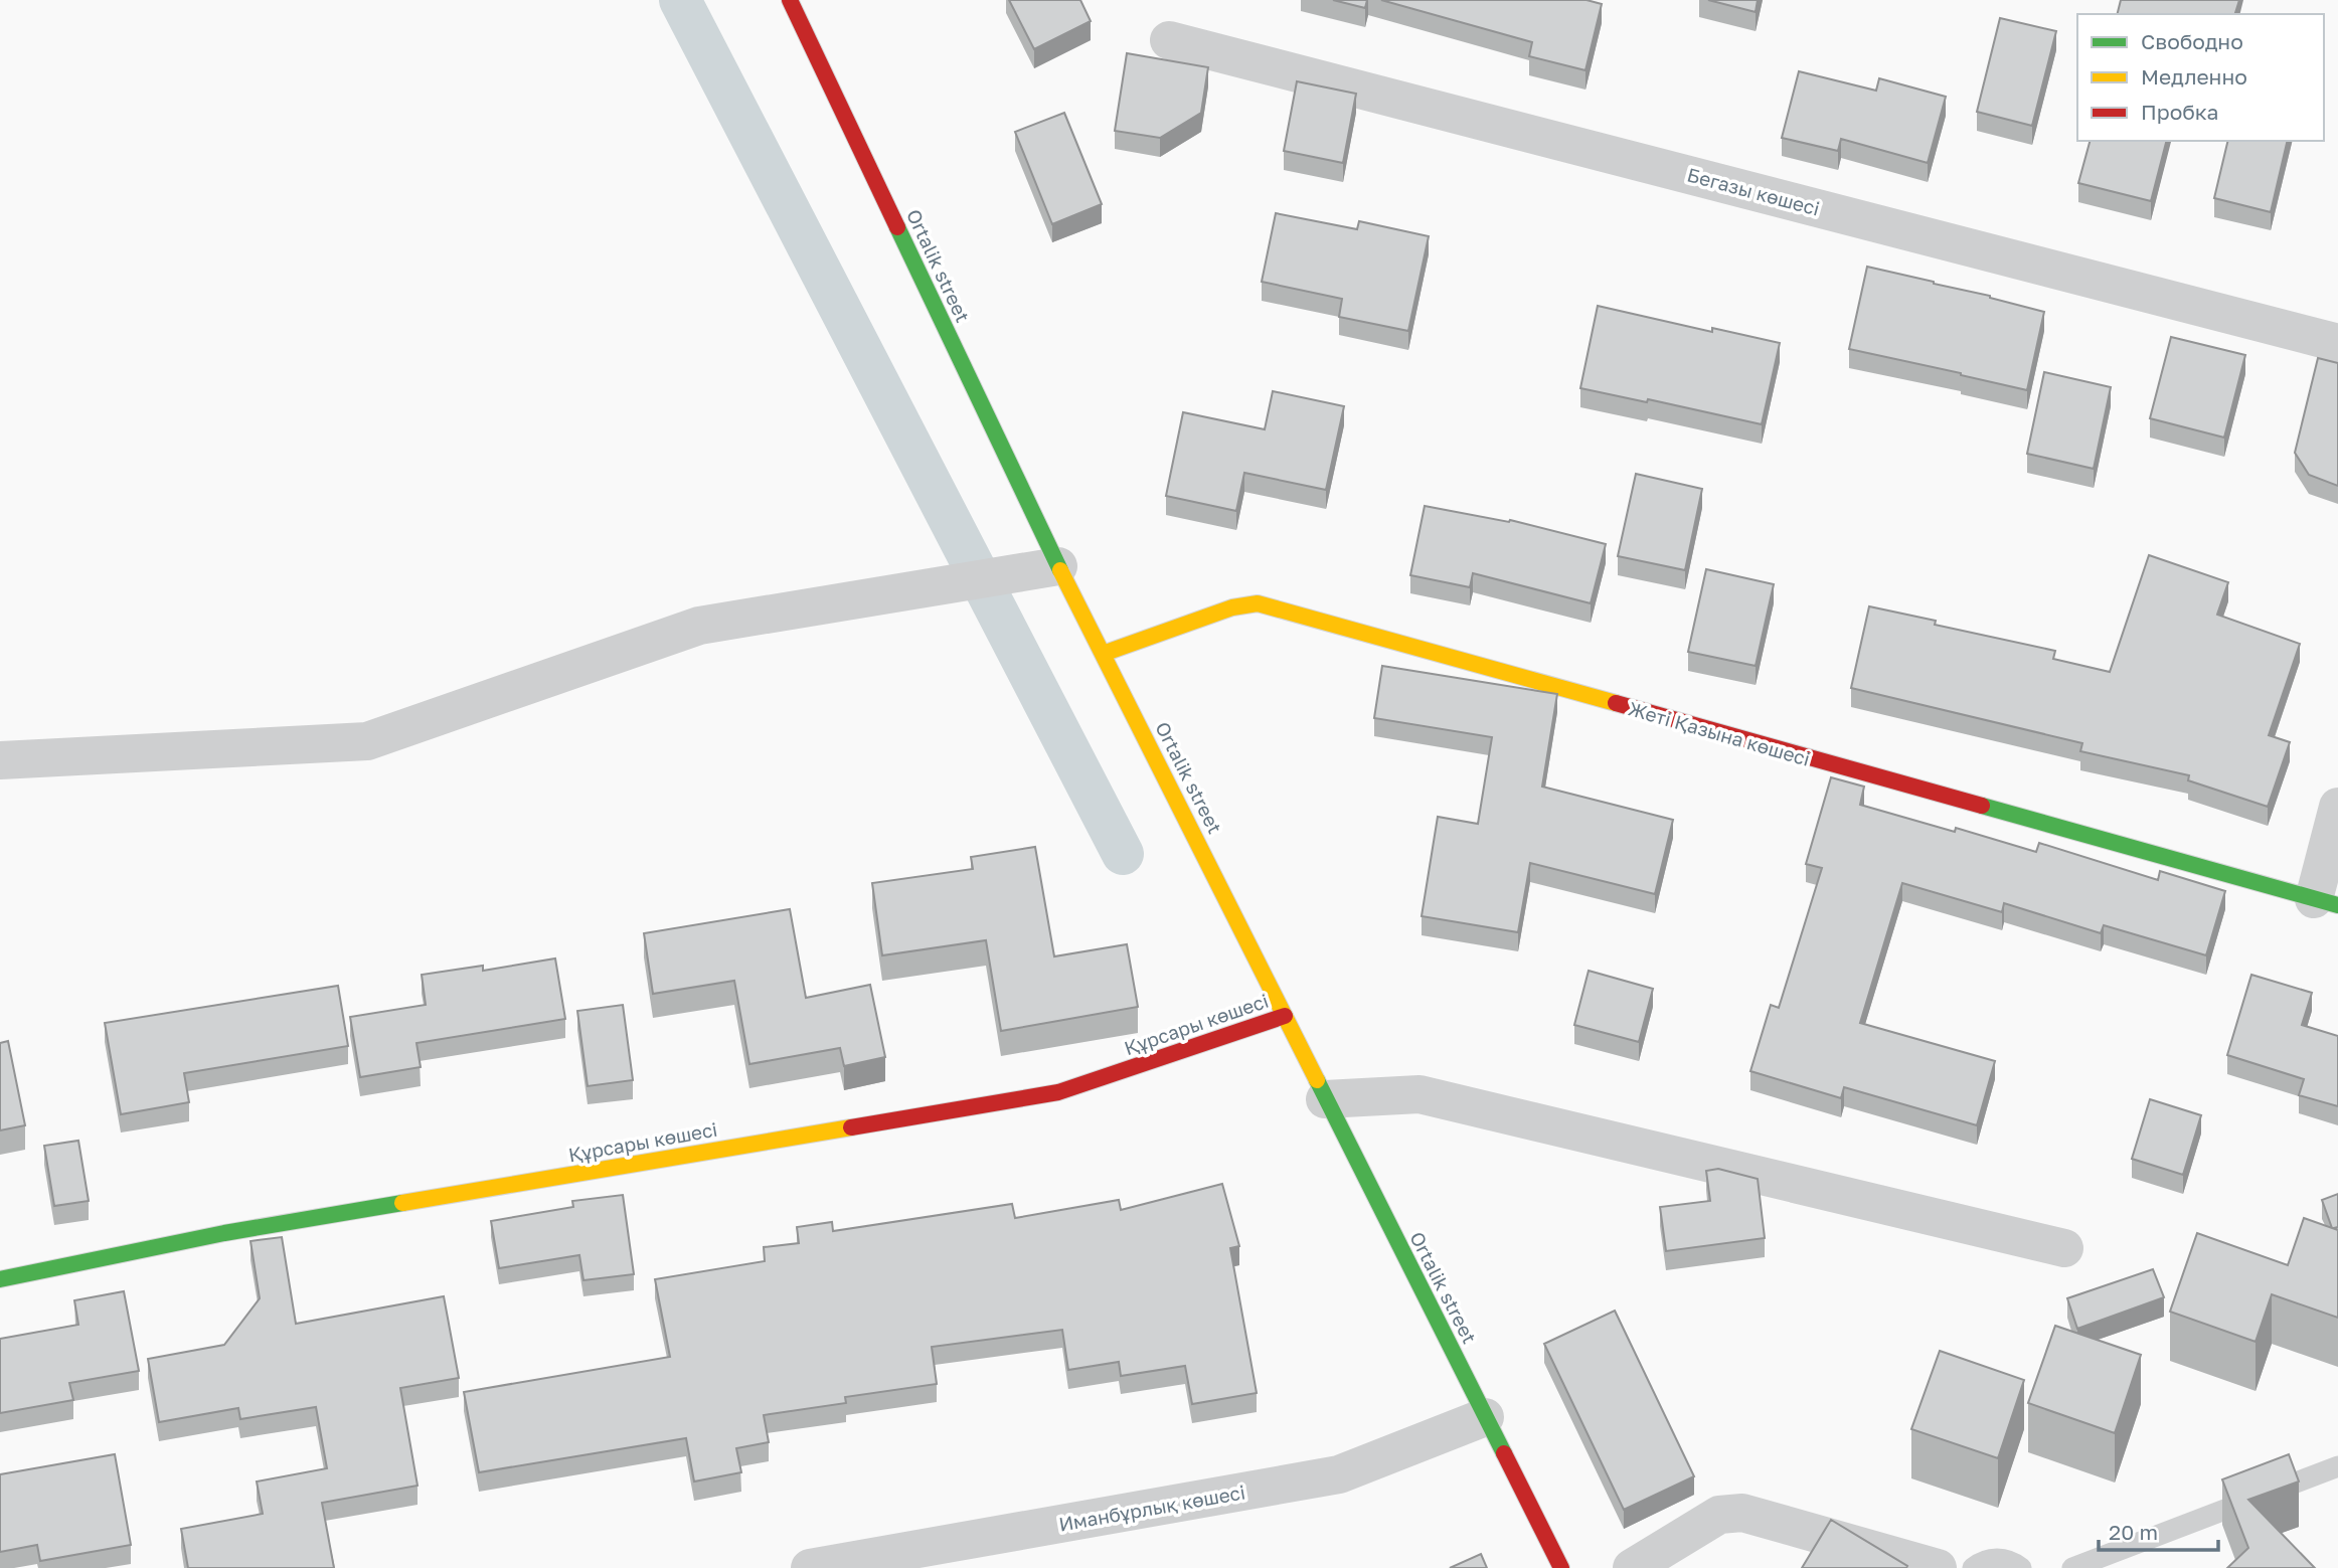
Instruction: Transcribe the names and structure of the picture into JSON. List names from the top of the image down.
{
  "streets": {
    "street": [
      "Бегазы көшесі",
      "Ortalik street",
      "Жеті Қазына көшесі",
      "Құрсары көшесі",
      "Иманбұрлық көшесі"
    ]
  },
  "crossings": [
    ["Ortalik street", "Жеті Қазына көшесі"],
    ["Ortalik street", "Құрсары көшесі"],
    ["Ortalik street", "Иманбұрлық көшесі"]
  ],
  "legend": ["Свободно", "Медленно", "Пробка"],
  "scale_bar": "20 m"
}
